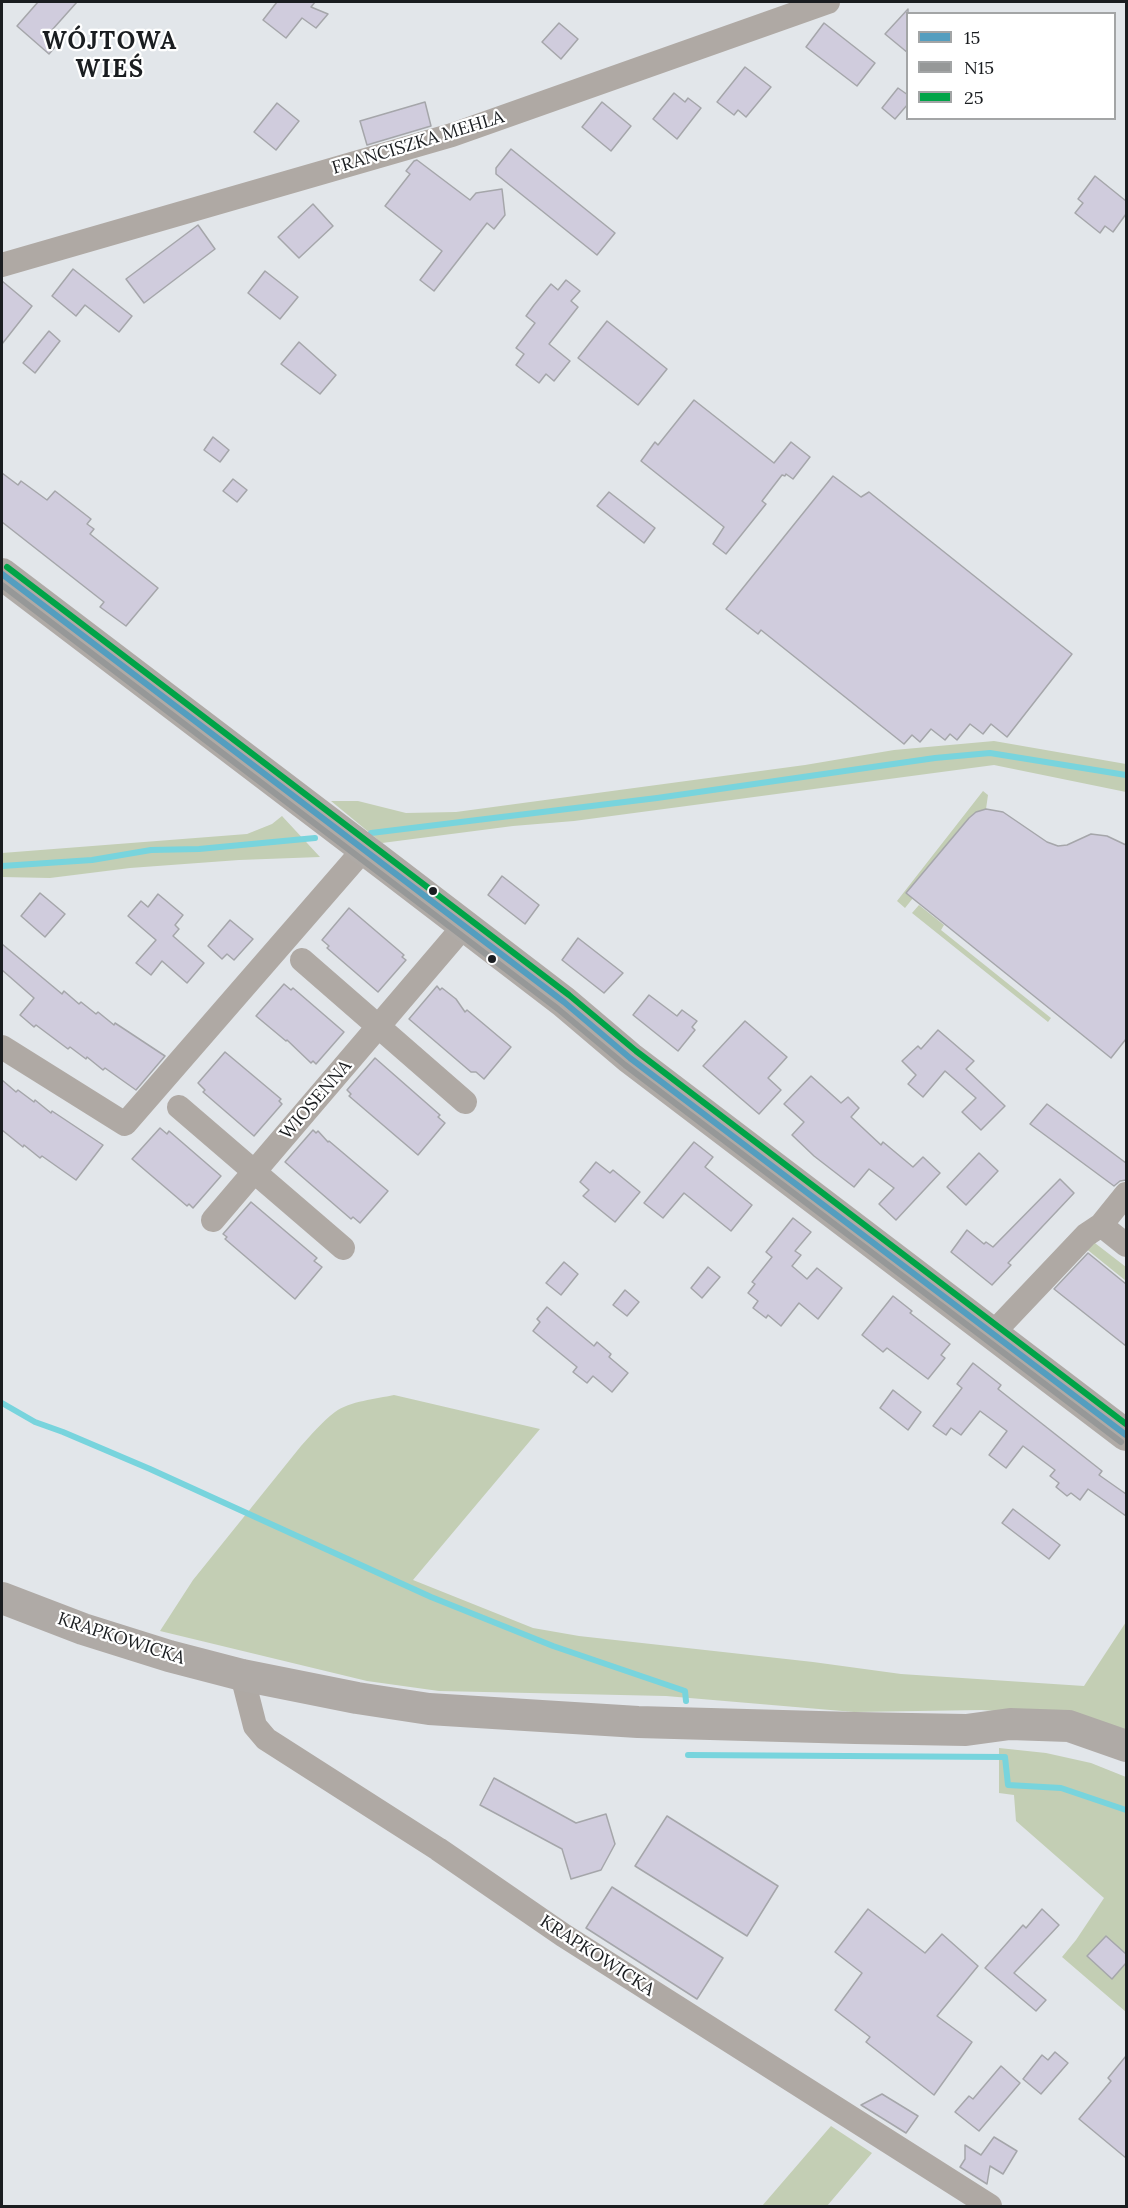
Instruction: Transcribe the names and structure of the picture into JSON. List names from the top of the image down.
{
  "streets": {
    "main road": ["KRAPKOWICKA"],
    "street": ["FRANCISZKA MEHLA", "WIOSENNA"]
  },
  "districts": ["WÓJTOWA WIEŚ"],
  "lines": ["transit line 25", "transit line 15", "transit line N15"],
  "legend": ["15", "N15", "25"]
}
